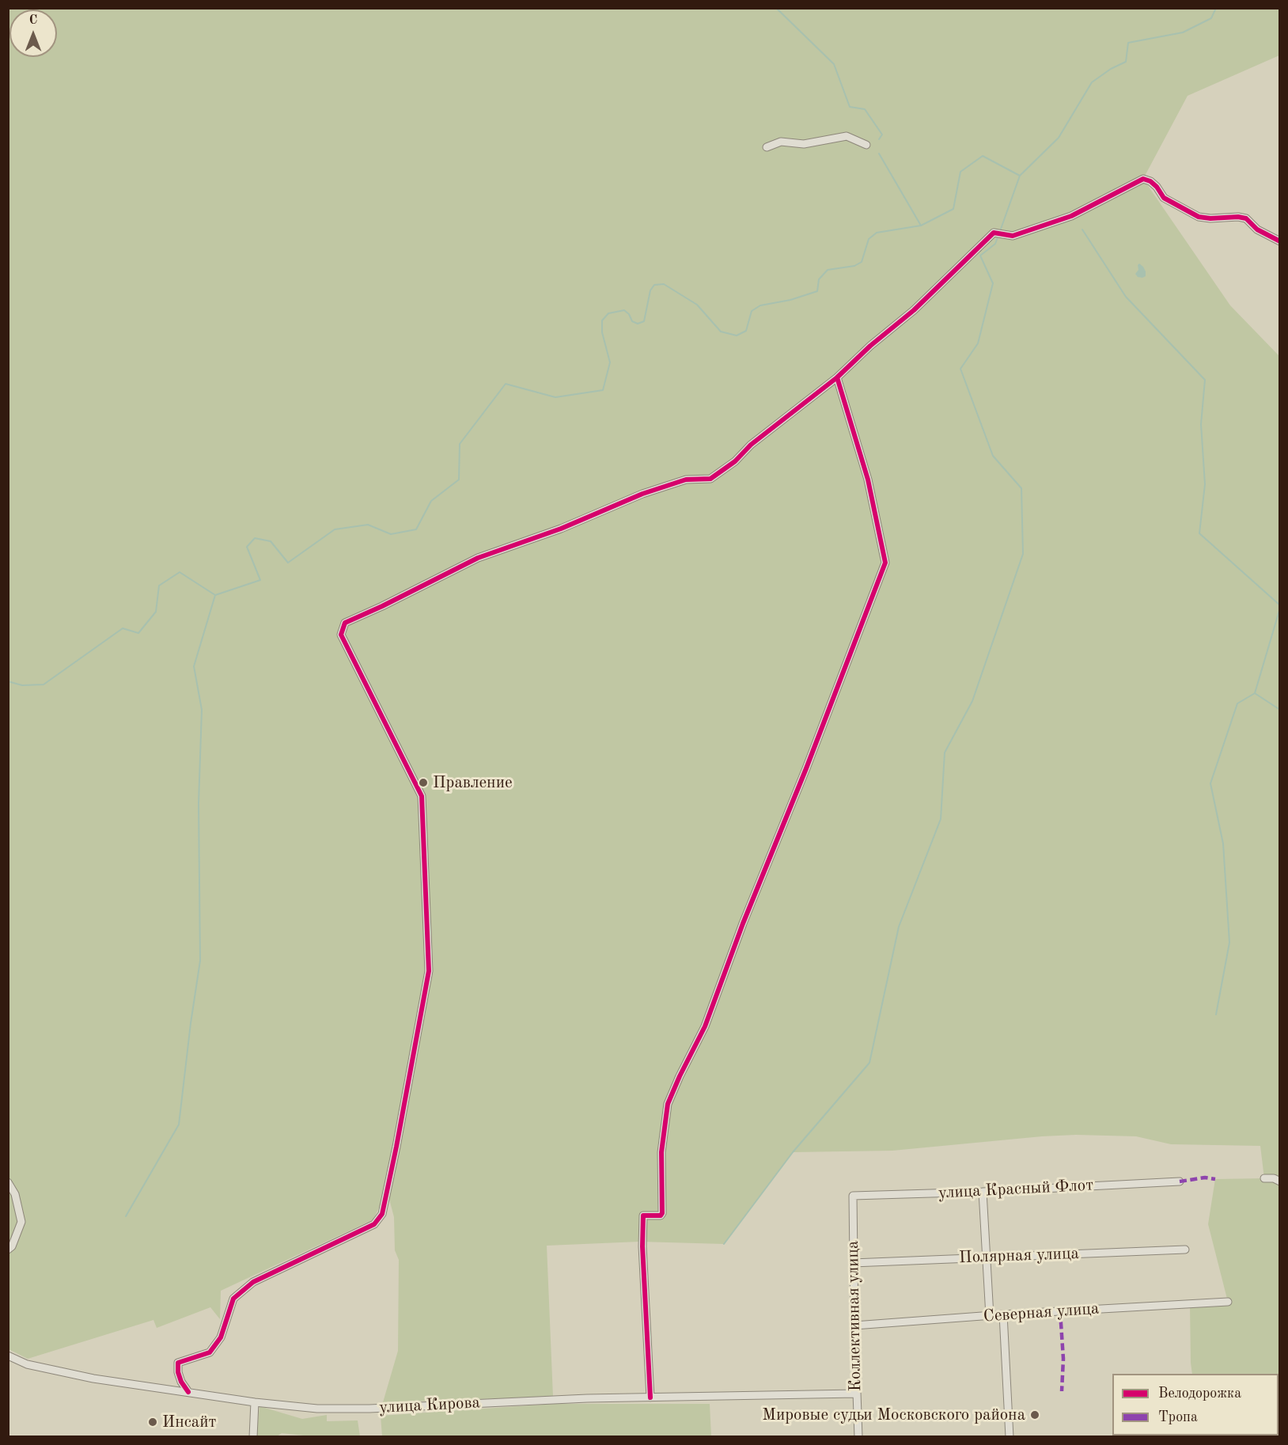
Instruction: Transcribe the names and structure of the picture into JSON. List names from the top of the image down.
{
  "streets": {
    "street": [
      "улица Красный Флот",
      "Полярная улица",
      "Северная улица",
      "Коллективная улица",
      "улица Кирова"
    ]
  },
  "crossings": [
    ["улица Красный Флот", "Коллективная улица"],
    ["Полярная улица", "Коллективная улица"],
    ["Северная улица", "Коллективная улица"],
    ["Коллективная улица", "улица Кирова"]
  ],
  "places": ["Правление", "Мировые судьи Московского района", "Инсайт"],
  "legend": ["Велодорожка", "Тропа"],
  "north": "top"
}
